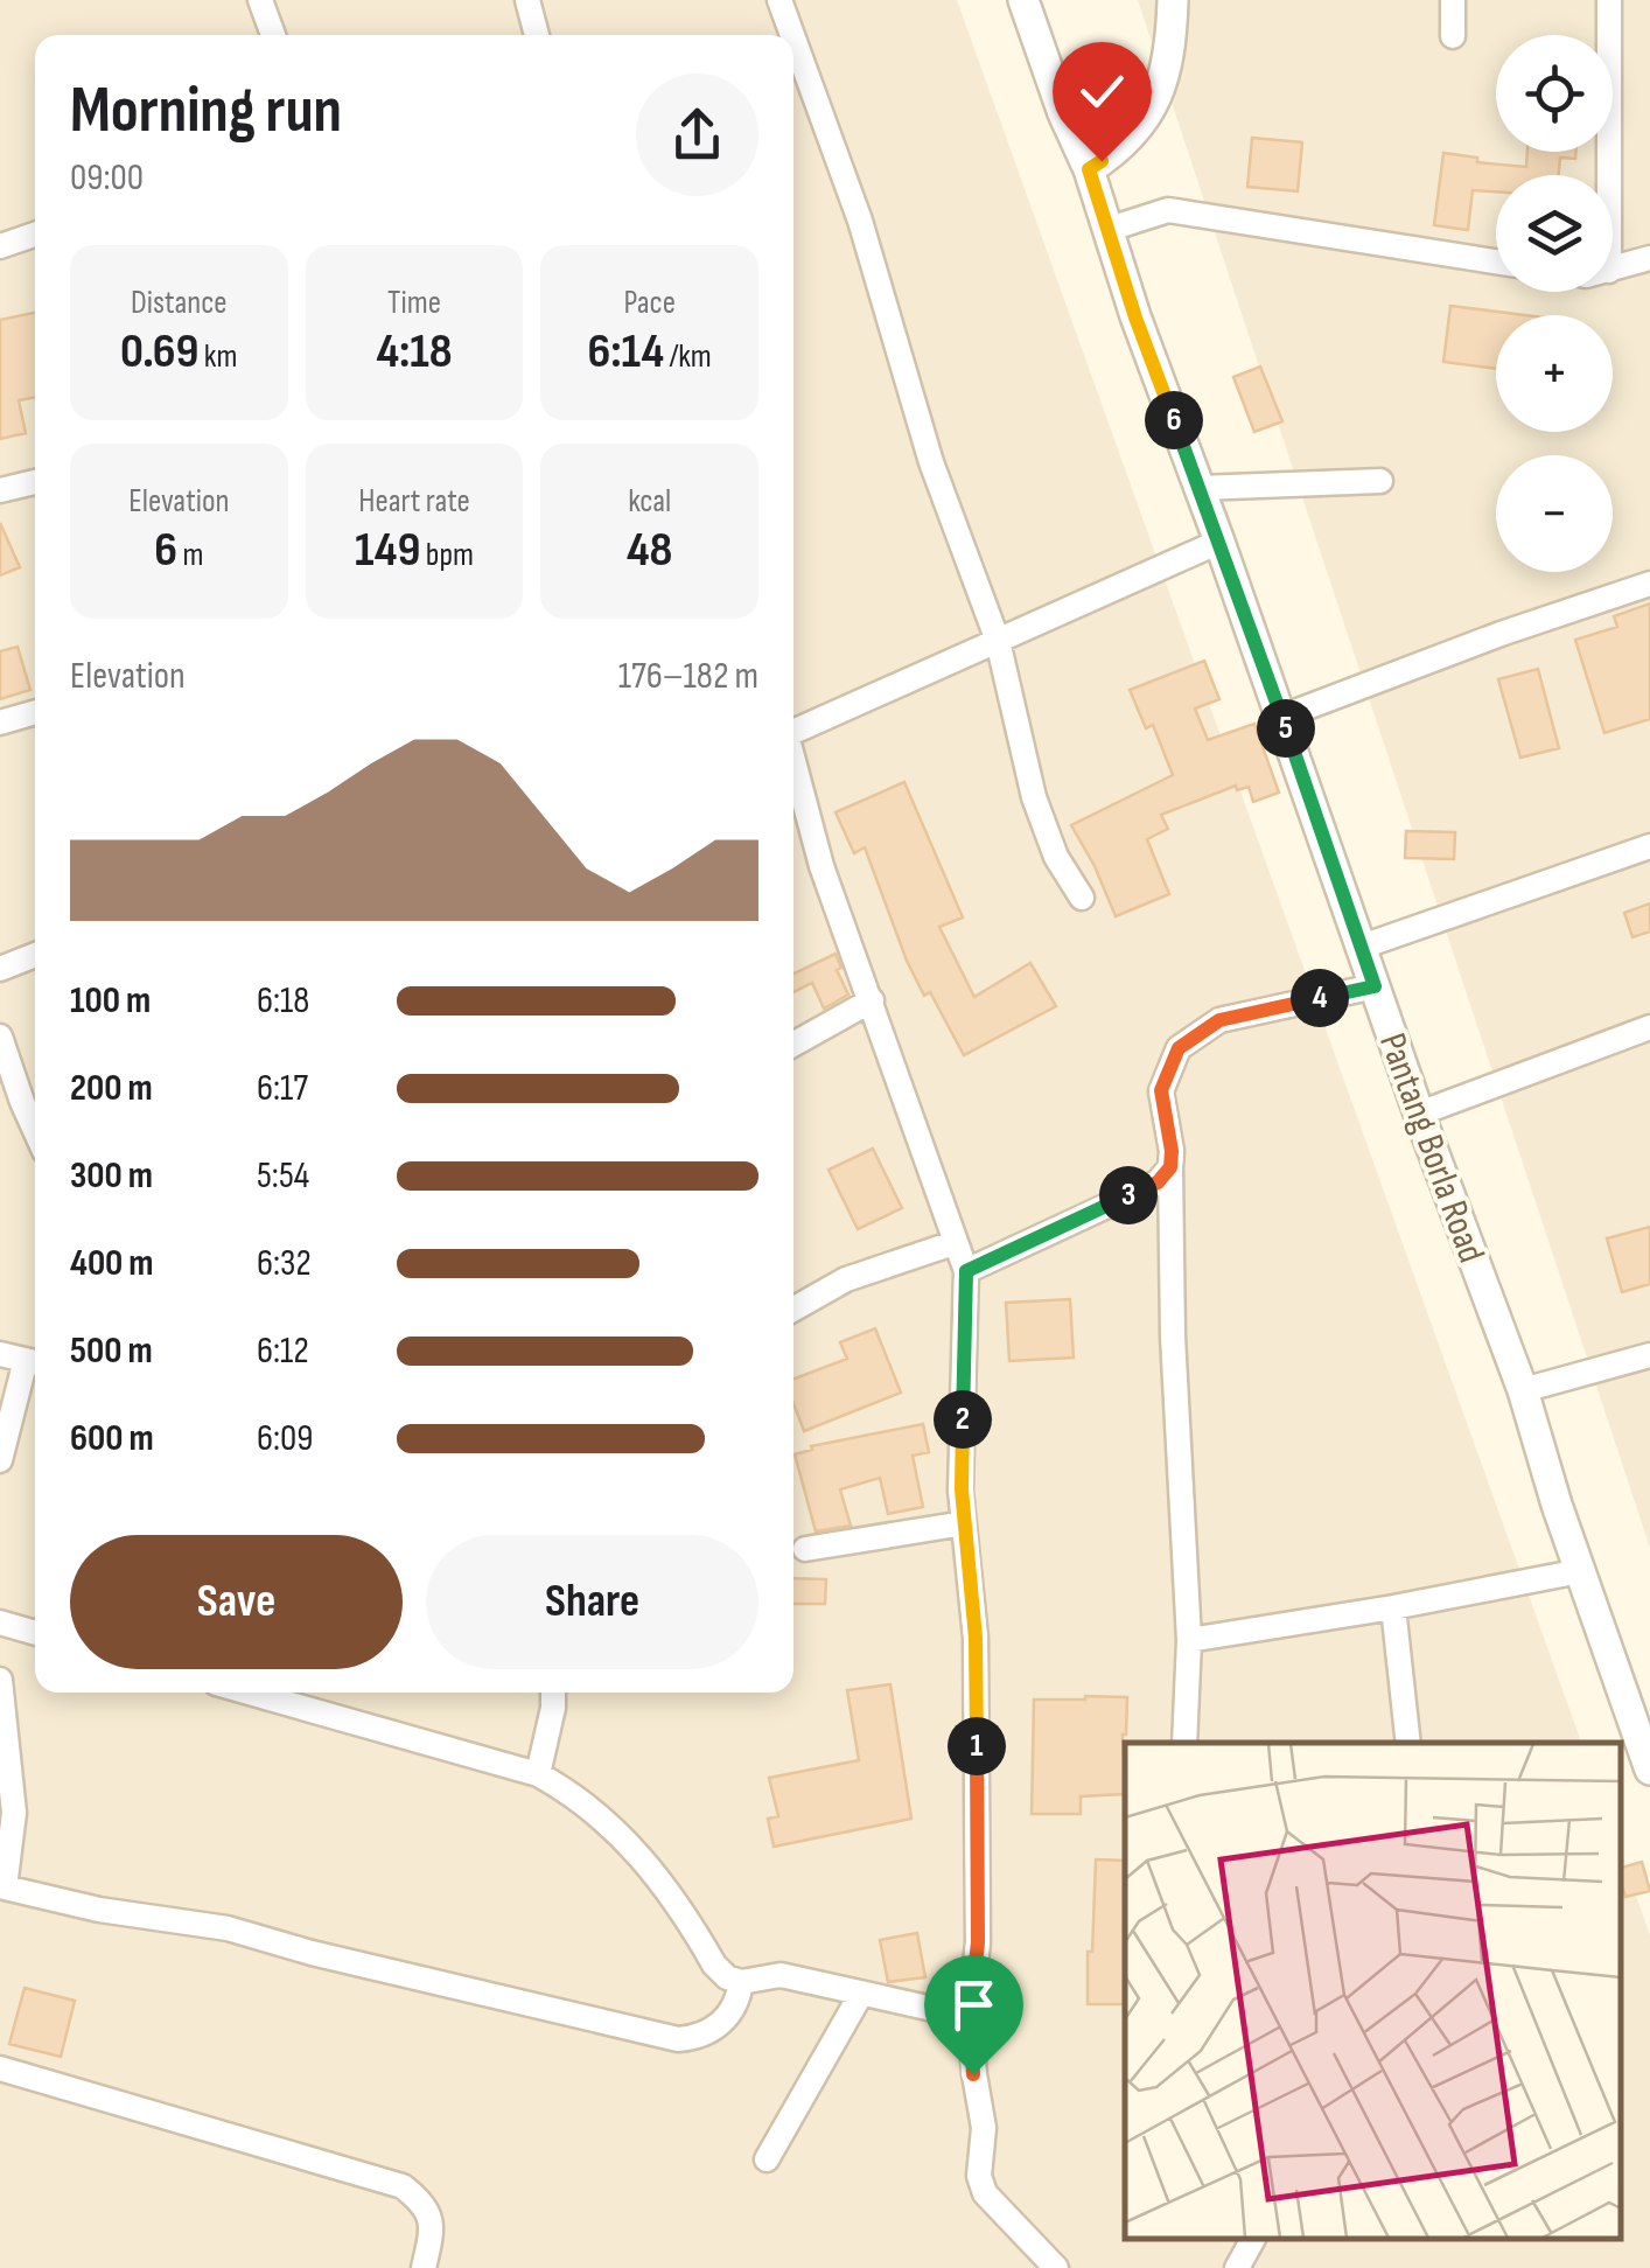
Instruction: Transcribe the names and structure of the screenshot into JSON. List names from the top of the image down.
{
  "streets": {
    "street": ["Pantang Borla Road"]
  },
  "page": {
    "map_buttons": ["+", "−"],
    "heading": ["Morning run", "09:00"],
    "stats": [
      ["Distance", "0.69 km"],
      ["Time", "4:18"],
      ["Pace", "6:14 /km"],
      ["Elevation", "6 m"],
      ["Heart rate", "149 bpm"],
      ["kcal", "48"]
    ],
    "pins": [
      "6",
      "5",
      "4",
      "3",
      "2",
      "1"
    ],
    "chart": ["Elevation", "176–182 m"],
    "list": [
      {
        "name": "100 m",
        "note": "6:18"
      },
      {
        "name": "200 m",
        "note": "6:17"
      },
      {
        "name": "300 m",
        "note": "5:54"
      },
      {
        "name": "400 m",
        "note": "6:32"
      },
      {
        "name": "500 m",
        "note": "6:12"
      },
      {
        "name": "600 m",
        "note": "6:09"
      }
    ],
    "buttons": ["Save", "Share"]
  }
}
